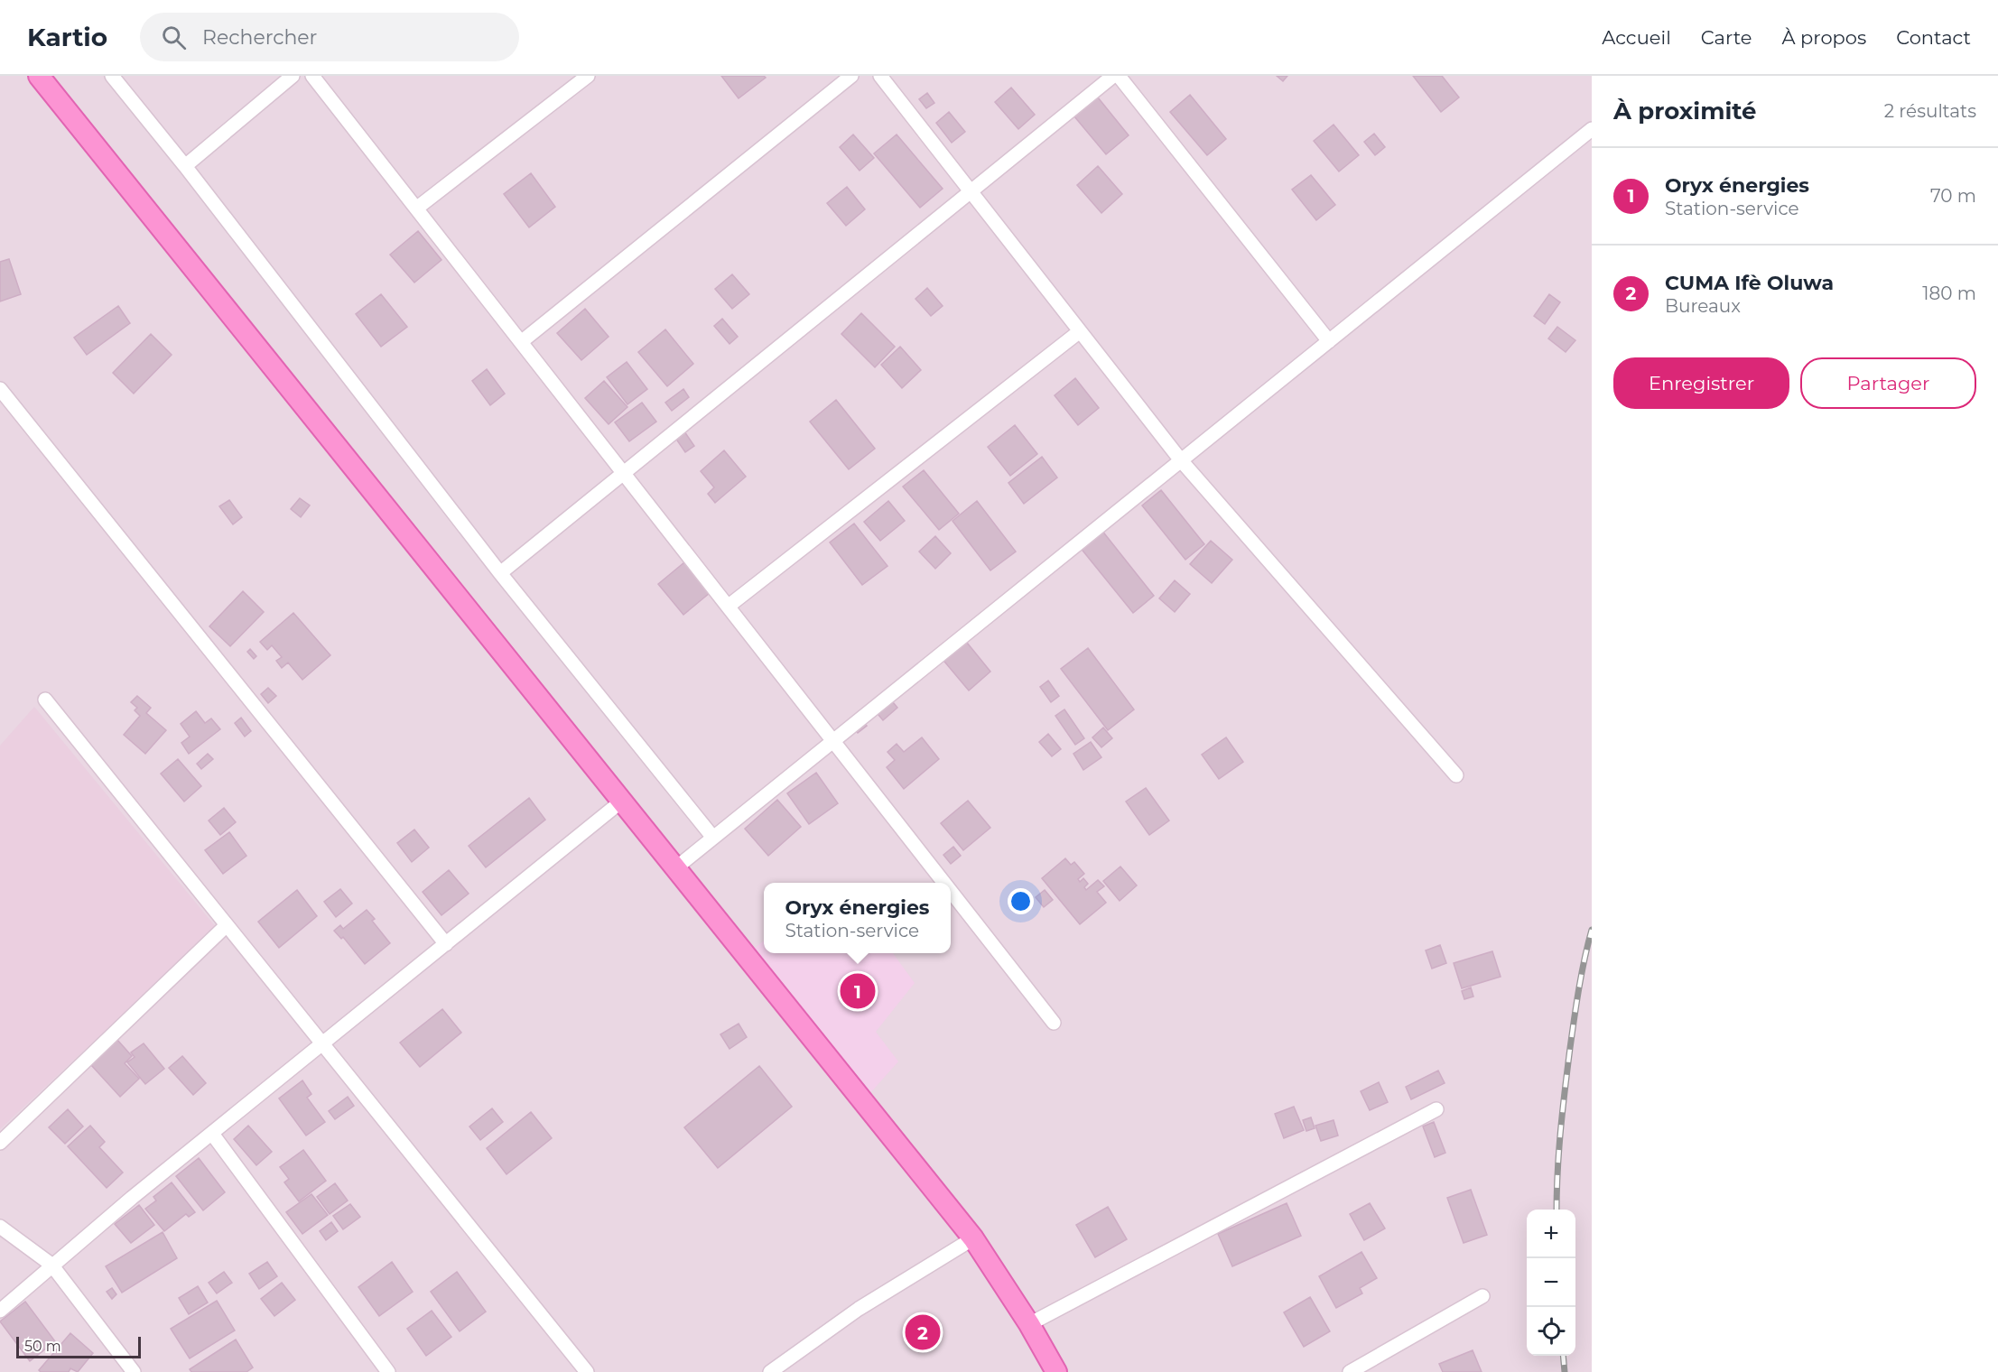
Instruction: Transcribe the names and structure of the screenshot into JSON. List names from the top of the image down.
{
  "scale_bar": "50 m",
  "page": {
    "header": "Kartio",
    "search": "Rechercher",
    "nav": [
      "Accueil",
      "Carte",
      "À propos",
      "Contact"
    ],
    "heading": ["À proximité", "2 résultats"],
    "list": [
      {
        "mark": "1",
        "name": "Oryx énergies",
        "note": "Station-service",
        "value": "70 m"
      },
      {
        "mark": "2",
        "name": "CUMA Ifè Oluwa",
        "note": "Bureaux",
        "value": "180 m"
      }
    ],
    "buttons": ["Enregistrer", "Partager"],
    "popup": ["Oryx énergies", "Station-service"],
    "pins": ["1", "2"],
    "map_buttons": ["+", "−"],
    "scale": "50 m"
  }
}
